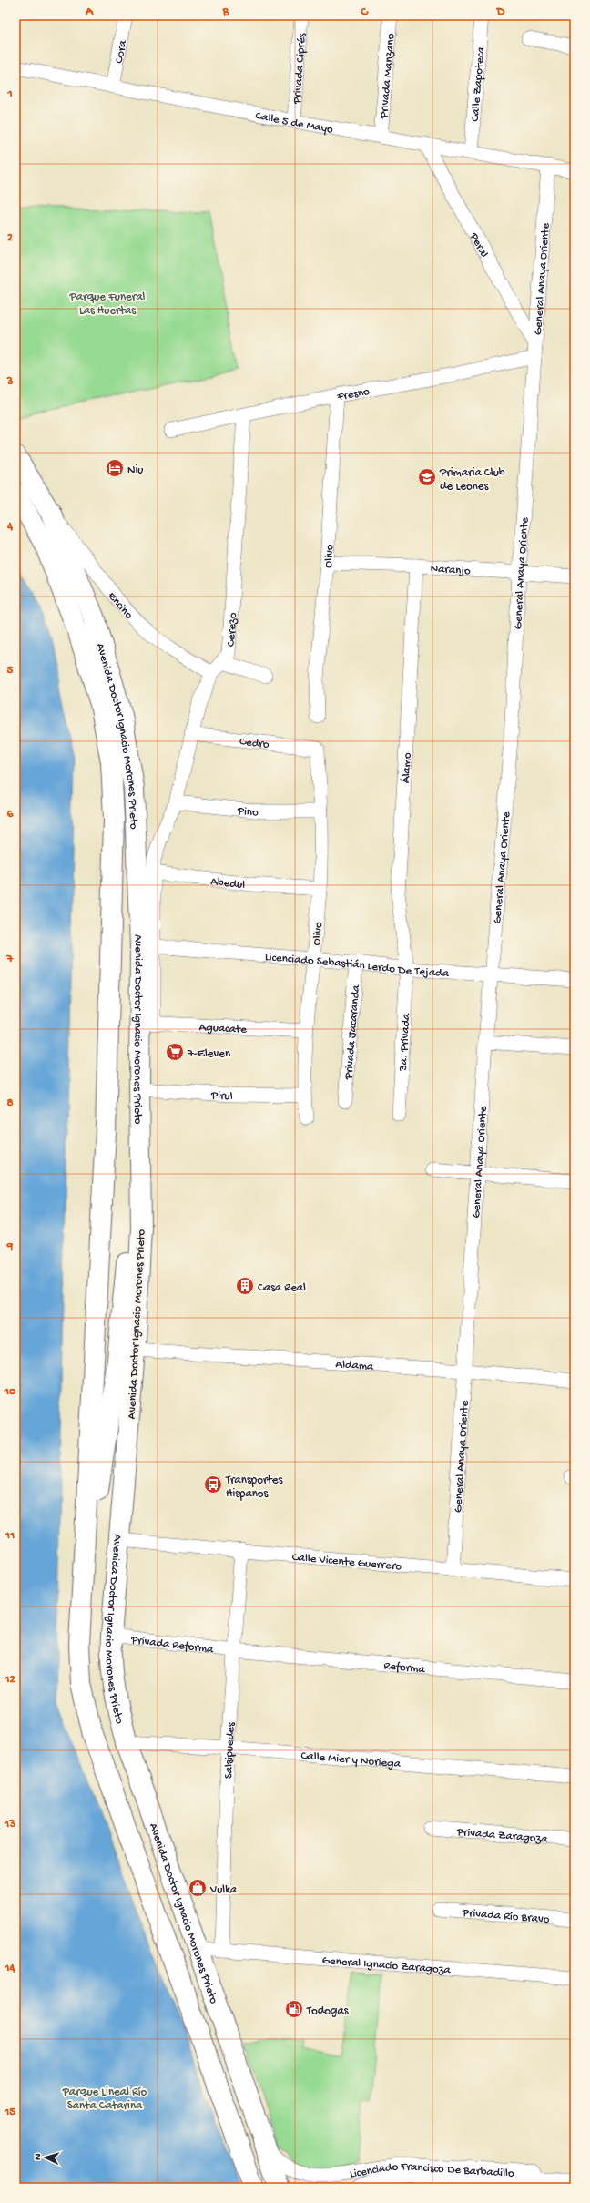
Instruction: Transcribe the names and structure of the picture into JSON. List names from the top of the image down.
{
  "streets": {
    "highway": ["Avenida Doctor Ignacio Morones Prieto"],
    "street": [
      "Cora",
      "Privada Ciprés",
      "Privada Manzano",
      "Calle Zapoteca",
      "Calle 5 de Mayo",
      "Peral",
      "General Anaya Oriente",
      "Fresno",
      "Olivo",
      "Naranjo",
      "Encino",
      "Cerezo",
      "Cedro",
      "Álamo",
      "Pino",
      "Abedul",
      "Licenciado Sebastián Lerdo De Tejada",
      "Aguacate",
      "Privada Jacaranda",
      "3a. Privada",
      "Pirul",
      "Aldama",
      "Calle Vicente Guerrero",
      "Privada Reforma",
      "Reforma",
      "Salsipuedes",
      "Calle Mier y Noriega",
      "Privada Zaragoza",
      "Privada Río Bravo",
      "General Ignacio Zaragoza",
      "Licenciado Francisco De Barbadillo"
    ]
  },
  "crossings": [
    ["Cora", "Calle 5 de Mayo"],
    ["Privada Ciprés", "Calle 5 de Mayo"],
    ["Privada Manzano", "Calle 5 de Mayo"],
    ["Calle Zapoteca", "Calle 5 de Mayo"],
    ["Calle 5 de Mayo", "Peral"],
    ["Calle 5 de Mayo", "General Anaya Oriente"],
    ["Peral", "General Anaya Oriente"],
    ["Peral", "Fresno"],
    ["General Anaya Oriente", "Fresno"],
    ["General Anaya Oriente", "Naranjo"],
    ["General Anaya Oriente", "Licenciado Sebastián Lerdo De Tejada"],
    ["General Anaya Oriente", "Aldama"],
    ["General Anaya Oriente", "Calle Vicente Guerrero"],
    ["Fresno", "Olivo"],
    ["Fresno", "Cerezo"],
    ["Olivo", "Naranjo"],
    ["Olivo", "Cedro"],
    ["Olivo", "Pino"],
    ["Olivo", "Abedul"],
    ["Olivo", "Licenciado Sebastián Lerdo De Tejada"],
    ["Olivo", "Aguacate"],
    ["Olivo", "Pirul"],
    ["Naranjo", "Álamo"],
    ["Encino", "Cerezo"],
    ["Encino", "Avenida Doctor Ignacio Morones Prieto"],
    ["Cerezo", "Avenida Doctor Ignacio Morones Prieto"],
    ["Cerezo", "Cedro"],
    ["Cerezo", "Pino"],
    ["Cerezo", "Abedul"],
    ["Avenida Doctor Ignacio Morones Prieto", "Abedul"],
    ["Avenida Doctor Ignacio Morones Prieto", "Licenciado Sebastián Lerdo De Tejada"],
    ["Avenida Doctor Ignacio Morones Prieto", "Aguacate"],
    ["Avenida Doctor Ignacio Morones Prieto", "Pirul"],
    ["Avenida Doctor Ignacio Morones Prieto", "Aldama"],
    ["Avenida Doctor Ignacio Morones Prieto", "Calle Vicente Guerrero"],
    ["Avenida Doctor Ignacio Morones Prieto", "Privada Reforma"],
    ["Avenida Doctor Ignacio Morones Prieto", "Calle Mier y Noriega"],
    ["Avenida Doctor Ignacio Morones Prieto", "General Ignacio Zaragoza"],
    ["Avenida Doctor Ignacio Morones Prieto", "Licenciado Francisco De Barbadillo"],
    ["Álamo", "Licenciado Sebastián Lerdo De Tejada"],
    ["Álamo", "3a. Privada"],
    ["Licenciado Sebastián Lerdo De Tejada", "Privada Jacaranda"],
    ["Licenciado Sebastián Lerdo De Tejada", "3a. Privada"],
    ["Calle Vicente Guerrero", "Salsipuedes"],
    ["Privada Reforma", "Reforma"],
    ["Privada Reforma", "Salsipuedes"],
    ["Reforma", "Salsipuedes"],
    ["Salsipuedes", "Calle Mier y Noriega"],
    ["Salsipuedes", "General Ignacio Zaragoza"]
  ],
  "parks": ["Parque Funeral Las Huertas", "Parque Lineal Río Santa Catarina"],
  "places": {
    "hotel": ["Niu"],
    "school or university": ["Primaria Club de Leones"],
    "supermarket": ["7-Eleven"],
    "building": ["Casa Real"],
    "bus stop": ["Transportes Hispanos"],
    "shop": ["Vulka"],
    "fuel station": ["Todogas"]
  },
  "north": "left",
  "grid": {
    "columns": [
      "A",
      "B",
      "C",
      "D"
    ],
    "rows": [
      "1",
      "2",
      "3",
      "4",
      "5",
      "6",
      "7",
      "8",
      "9",
      "10",
      "11",
      "12",
      "13",
      "14",
      "15"
    ]
  }
}
